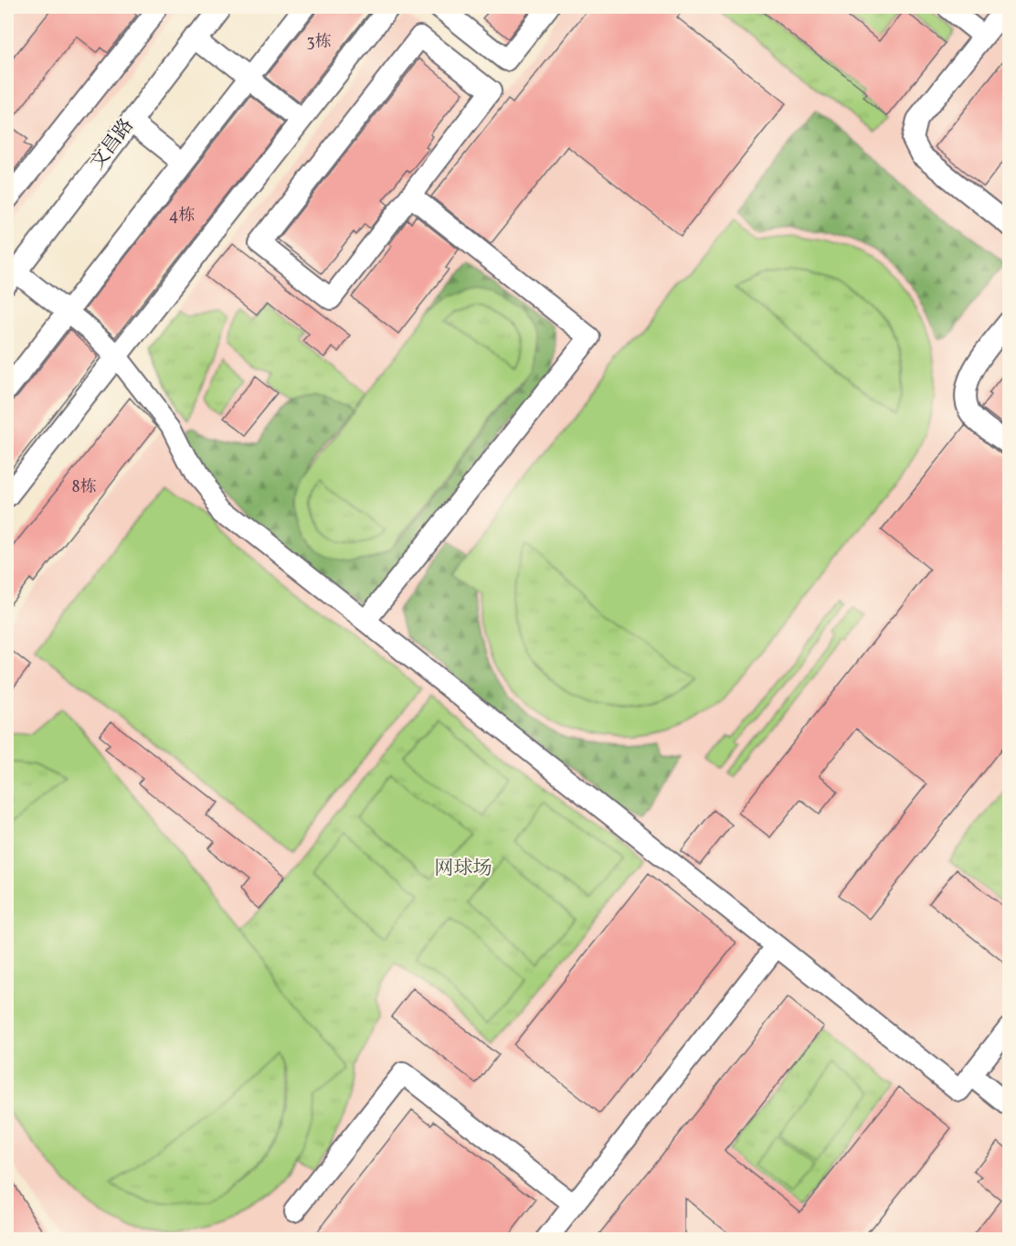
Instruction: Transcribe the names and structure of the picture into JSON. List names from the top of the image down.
{
  "streets": {
    "street": ["文昌路"]
  },
  "parks": ["网球场"],
  "house_numbers": ["3栋", "4栋", "8栋"]
}
